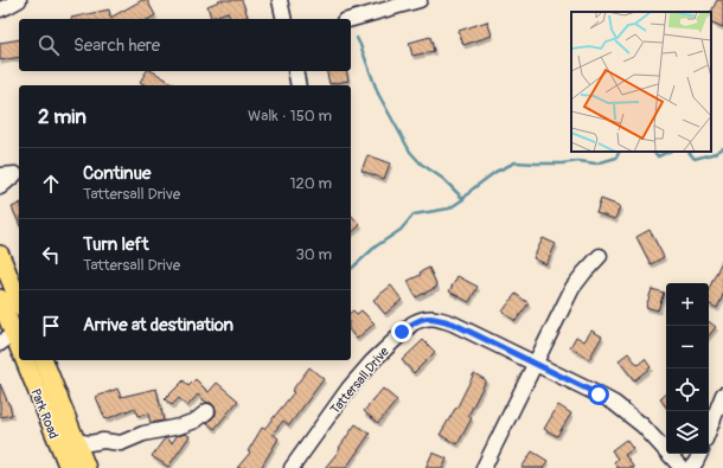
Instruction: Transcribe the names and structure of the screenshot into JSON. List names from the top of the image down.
{
  "streets": {
    "main road": ["Park Road"],
    "street": ["Tattersall Drive"]
  },
  "page": {
    "search": "Search here",
    "heading": ["2 min", "Walk · 150 m"],
    "list": [
      ["Continue", "Tattersall Drive", "120 m"],
      ["Turn left", "Tattersall Drive", "30 m"],
      "Arrive at destination"
    ],
    "map_buttons": ["+", "−"]
  }
}
